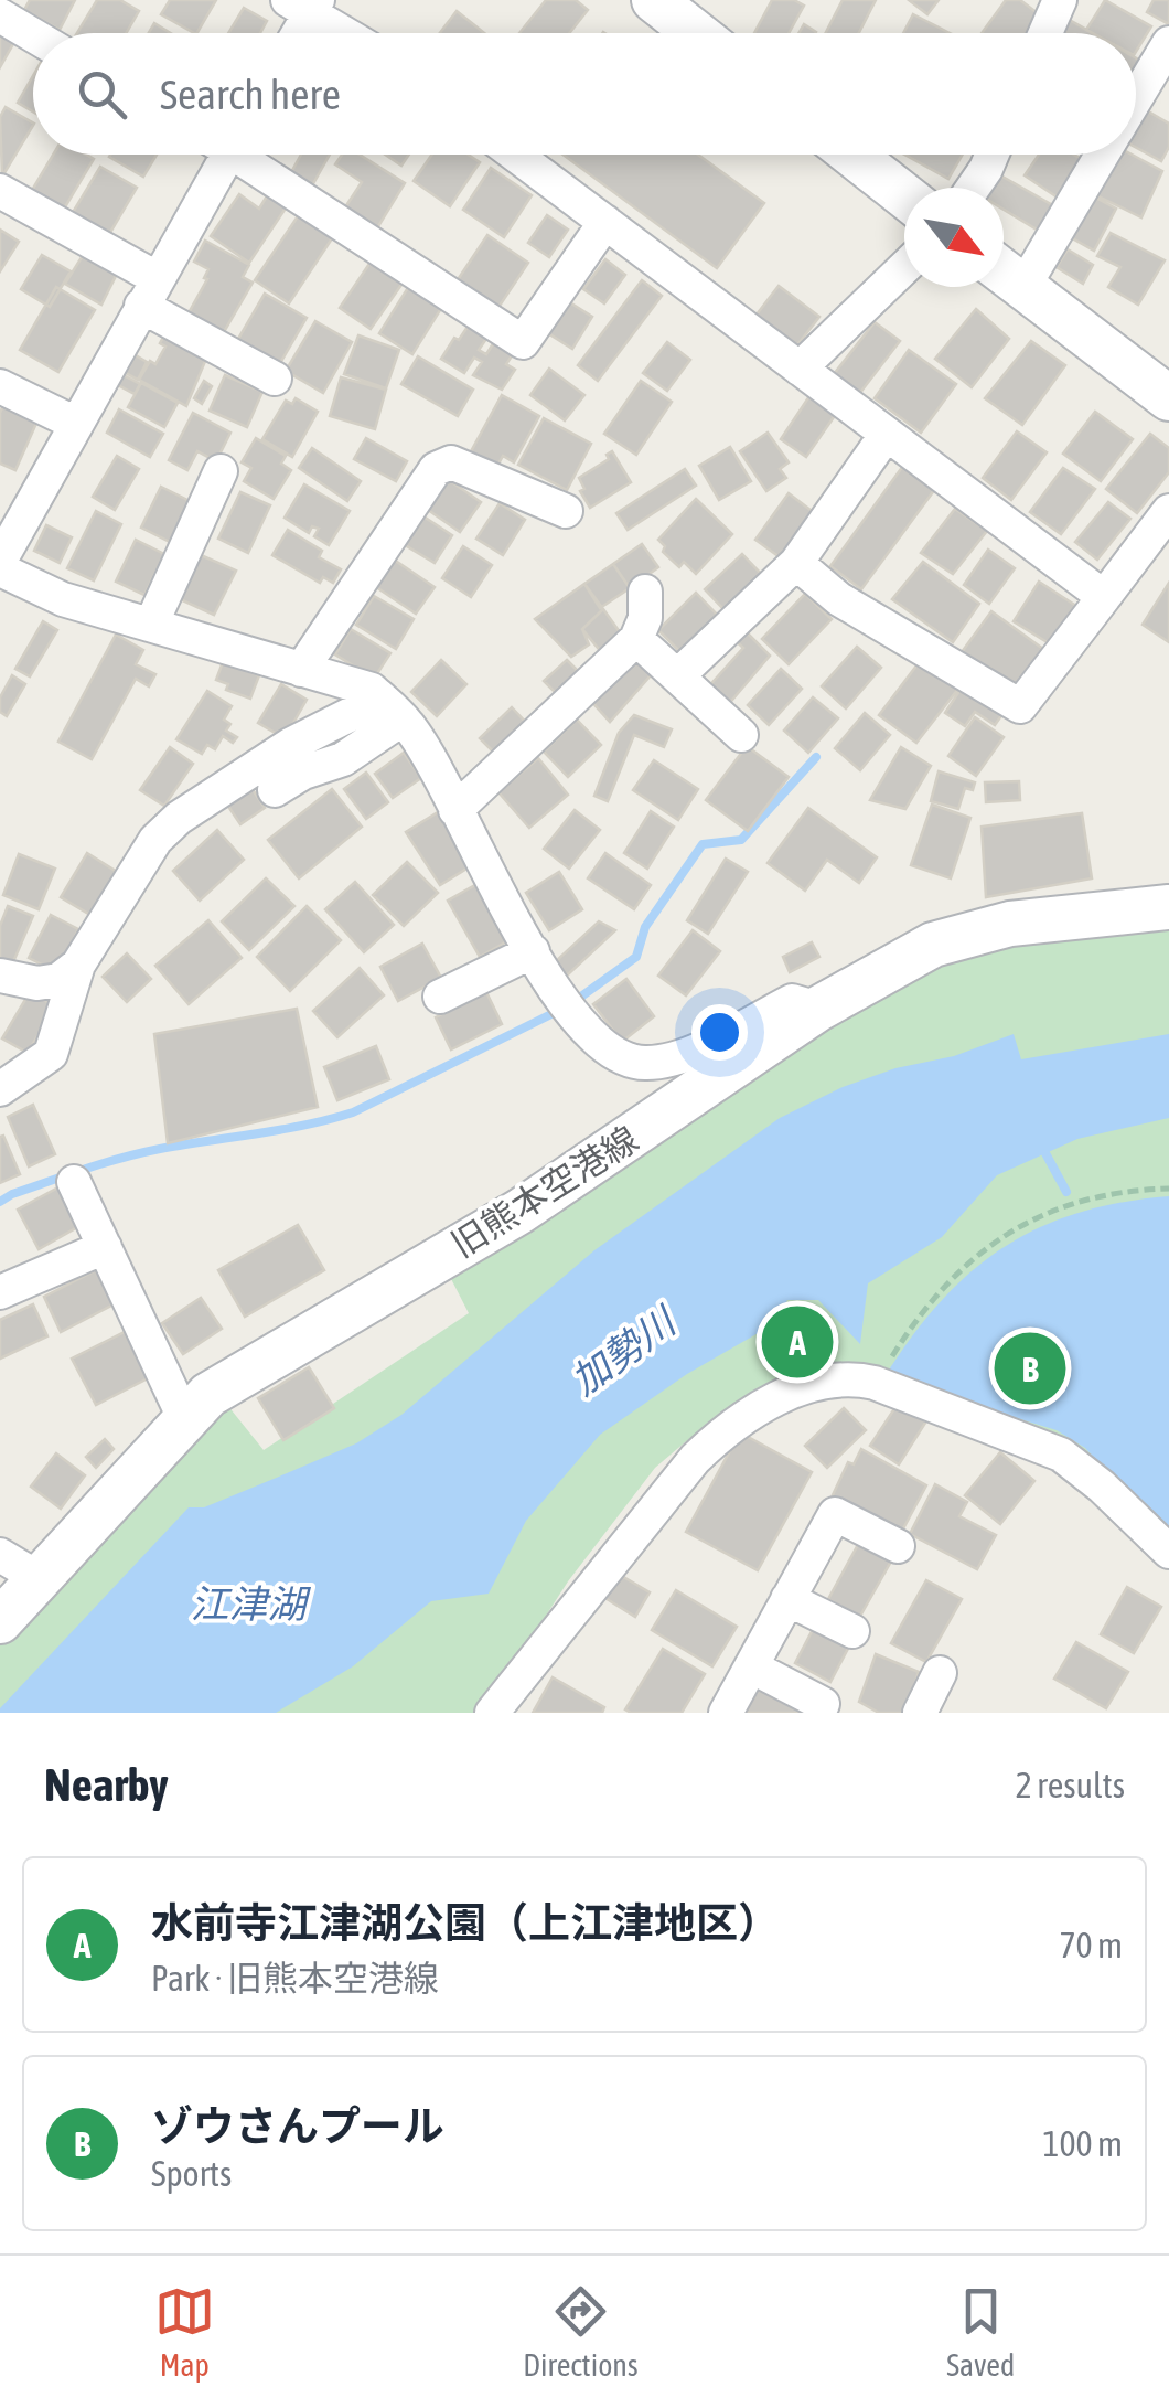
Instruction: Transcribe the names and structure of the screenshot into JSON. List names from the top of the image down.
{
  "streets": {
    "street": ["旧熊本空港線"]
  },
  "water": ["加勢川", "江津湖"],
  "north": "bottom right",
  "page": {
    "search": "Search here",
    "pins": ["A", "B"],
    "heading": ["Nearby", "2 results"],
    "list": [
      {
        "mark": "A",
        "name": "水前寺江津湖公園（上江津地区）",
        "note": "Park · 旧熊本空港線",
        "value": "70 m"
      },
      {
        "mark": "B",
        "name": "ゾウさんプール",
        "note": "Sports",
        "value": "100 m"
      }
    ],
    "nav": ["Map", "Directions", "Saved"]
  }
}
